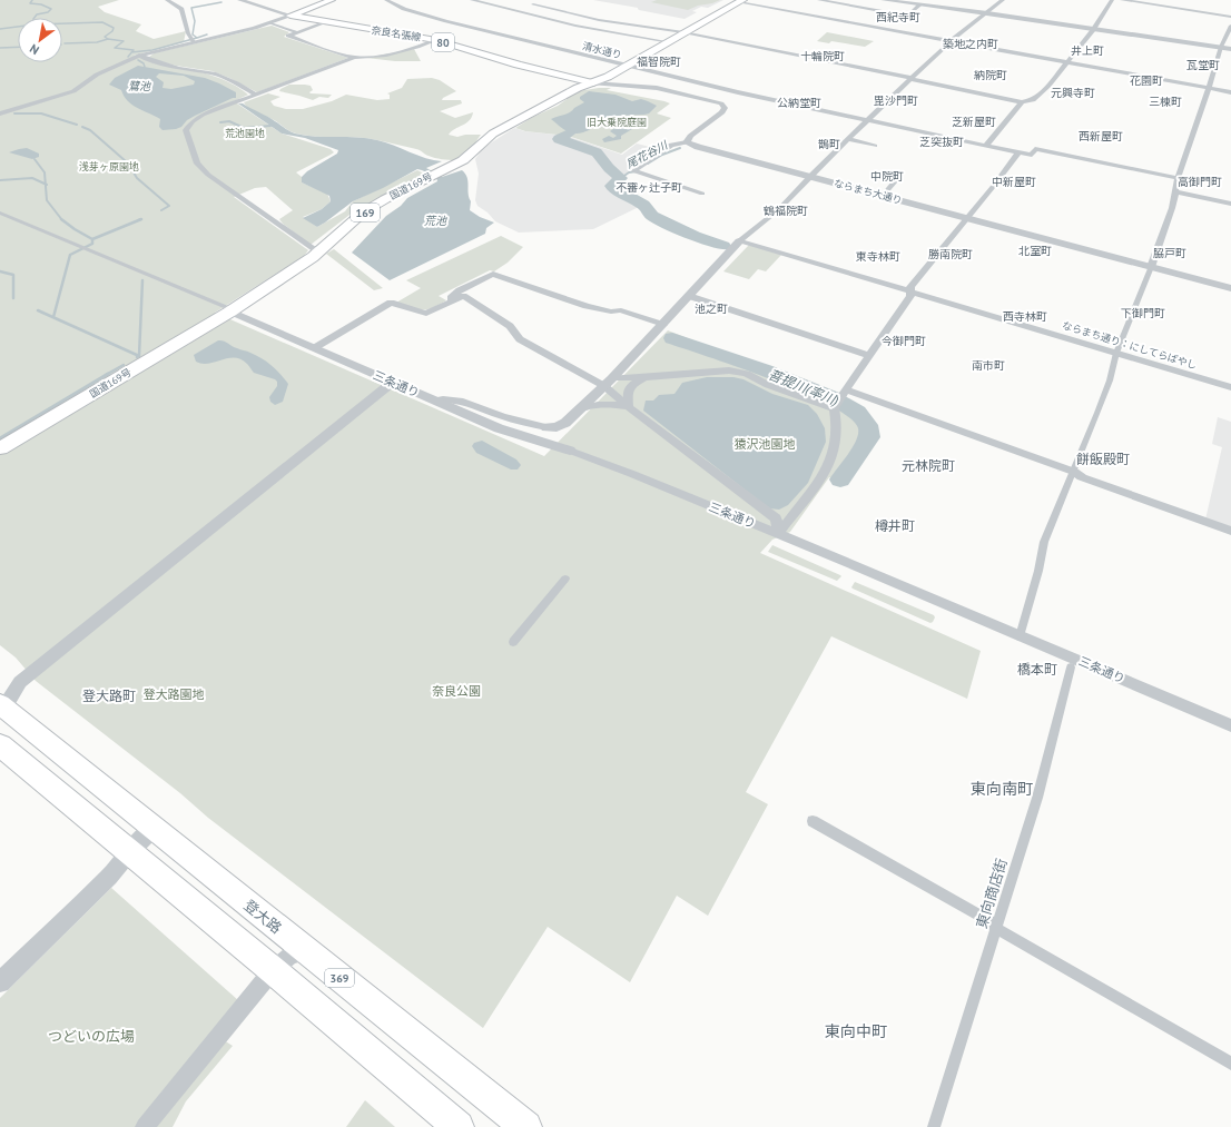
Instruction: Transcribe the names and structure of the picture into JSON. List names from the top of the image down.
{
  "streets": {
    "highway": [
      "国道169号",
      "169",
      "登大路",
      "369"
    ],
    "main road": ["奈良名張線", "80"],
    "street": [
      "清水通り",
      "ならまち大通り",
      "ならまち通り：にしてらばやし",
      "三条通り",
      "東向商店街"
    ]
  },
  "crossings": [
    ["奈良名張線", "国道169号"],
    ["清水通り", "国道169号"],
    ["国道169号", "三条通り"]
  ],
  "districts": [
    "西紀寺町",
    "築地之内町",
    "井上町",
    "十輪院町",
    "福智院町",
    "瓦堂町",
    "納院町",
    "花園町",
    "元興寺町",
    "毘沙門町",
    "三棟町",
    "公納堂町",
    "芝新屋町",
    "西新屋町",
    "芝突抜町",
    "鵲町",
    "中院町",
    "中新屋町",
    "高御門町",
    "不審ヶ辻子町",
    "鶴福院町",
    "北室町",
    "脇戸町",
    "勝南院町",
    "東寺林町",
    "池之町",
    "下御門町",
    "西寺林町",
    "今御門町",
    "南市町",
    "餅飯殿町",
    "元林院町",
    "樽井町",
    "橋本町",
    "登大路町",
    "東向南町",
    "東向中町"
  ],
  "water": [
    "鷺池",
    "尾花谷川",
    "荒池",
    "菩提川(率川)"
  ],
  "parks": [
    "旧大乗院庭園",
    "荒池園地",
    "浅芽ヶ原園地",
    "猿沢池園地",
    "奈良公園",
    "登大路園地",
    "つどいの広場"
  ],
  "north": "bottom left"
}
